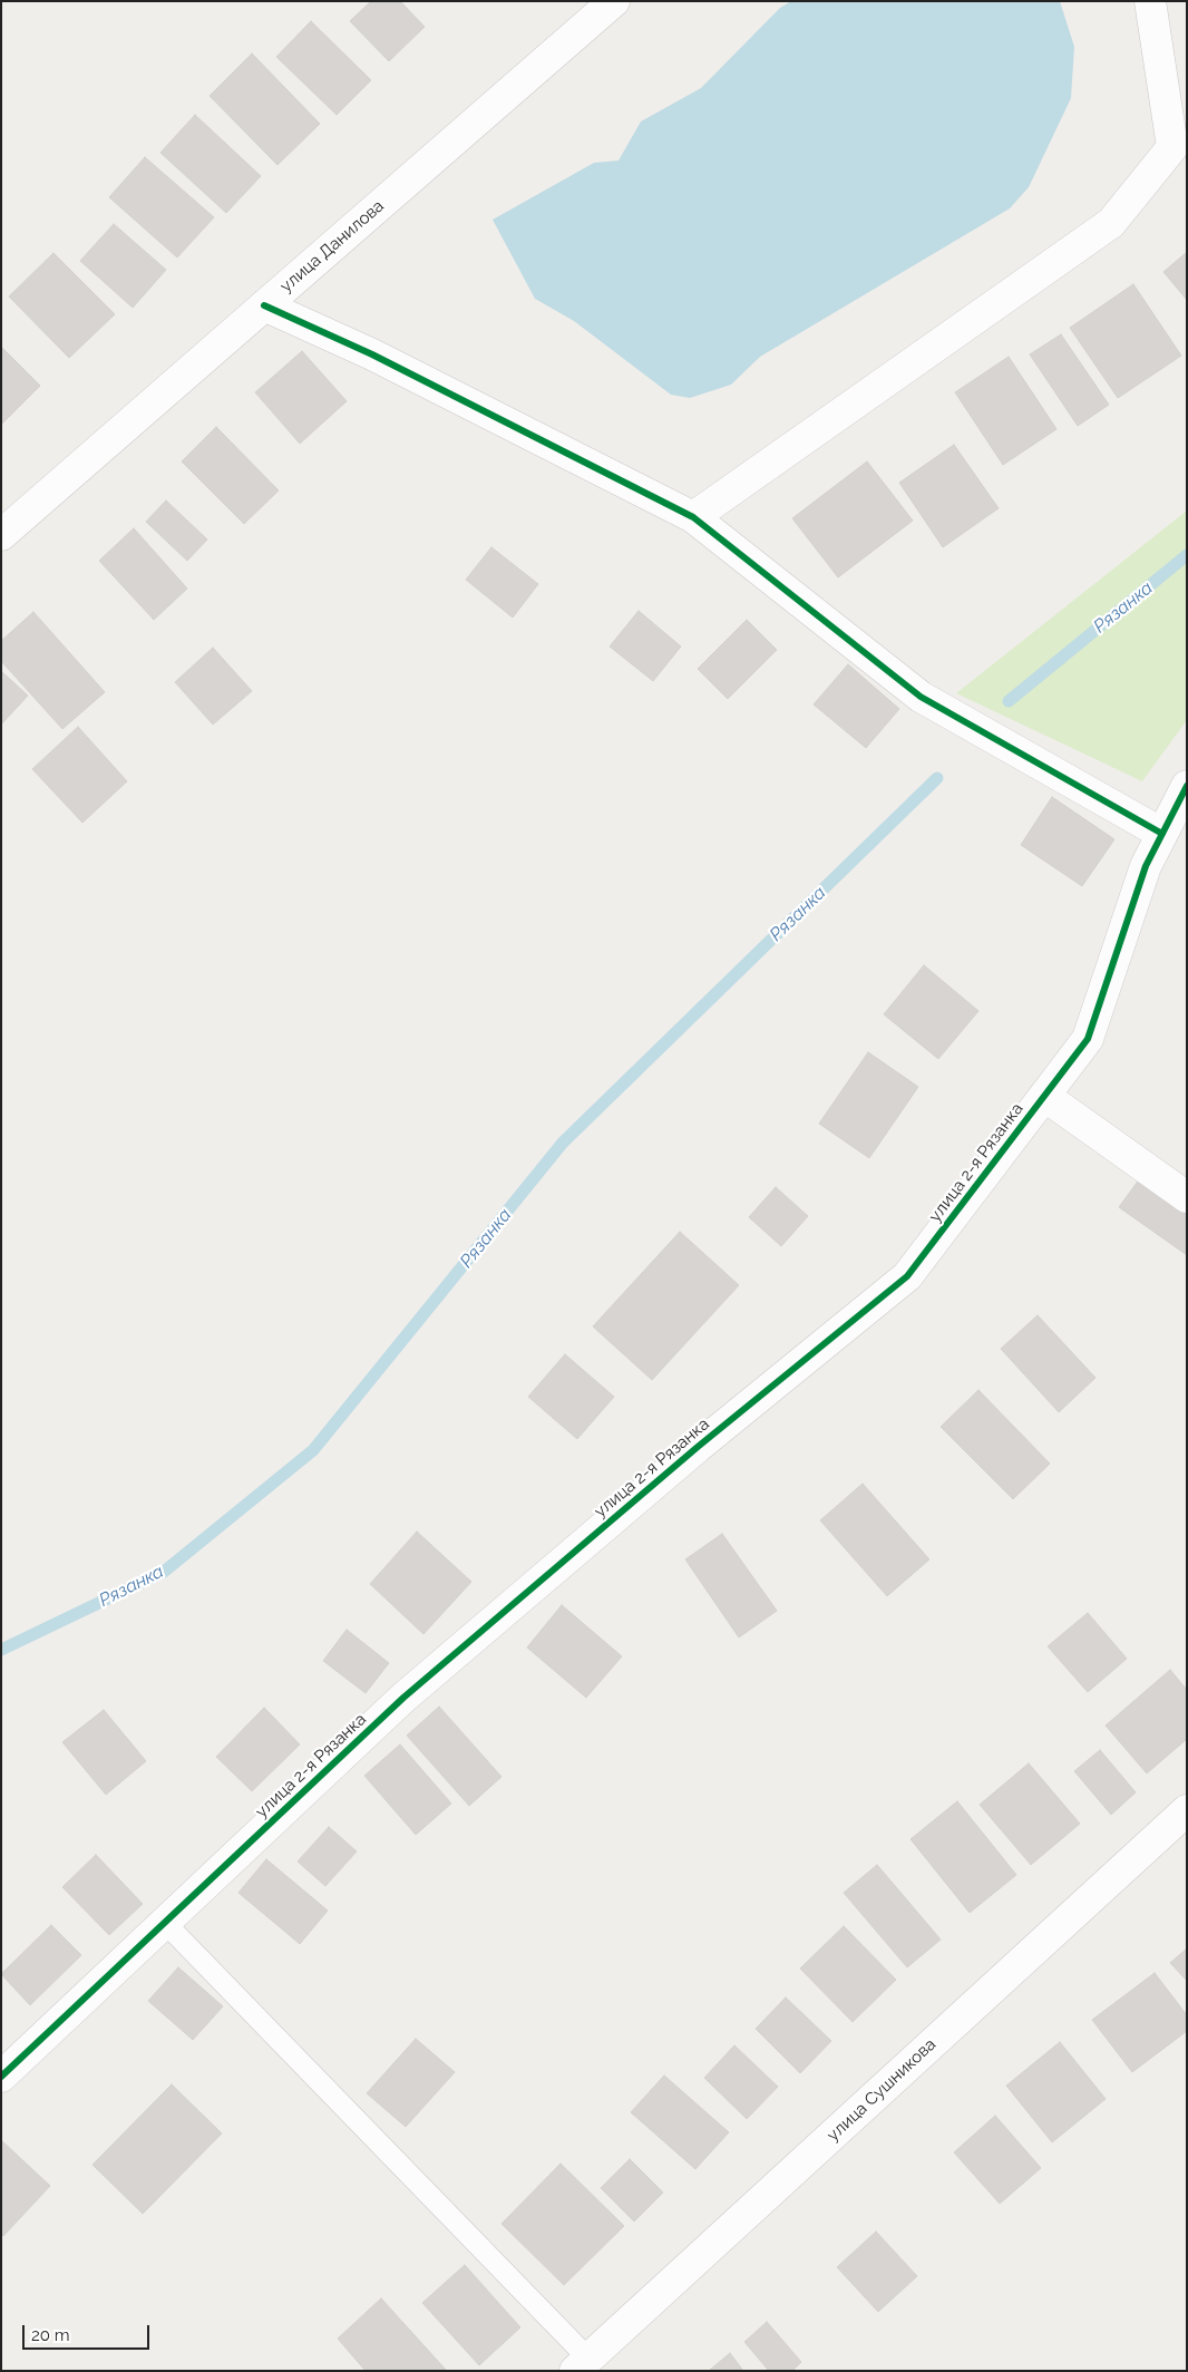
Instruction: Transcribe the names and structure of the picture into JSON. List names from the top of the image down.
{
  "streets": {
    "street": ["улица Данилова", "улица 2-я Рязанка", "улица Сушникова"]
  },
  "water": ["Рязанка"],
  "scale_bar": "20 m"
}
